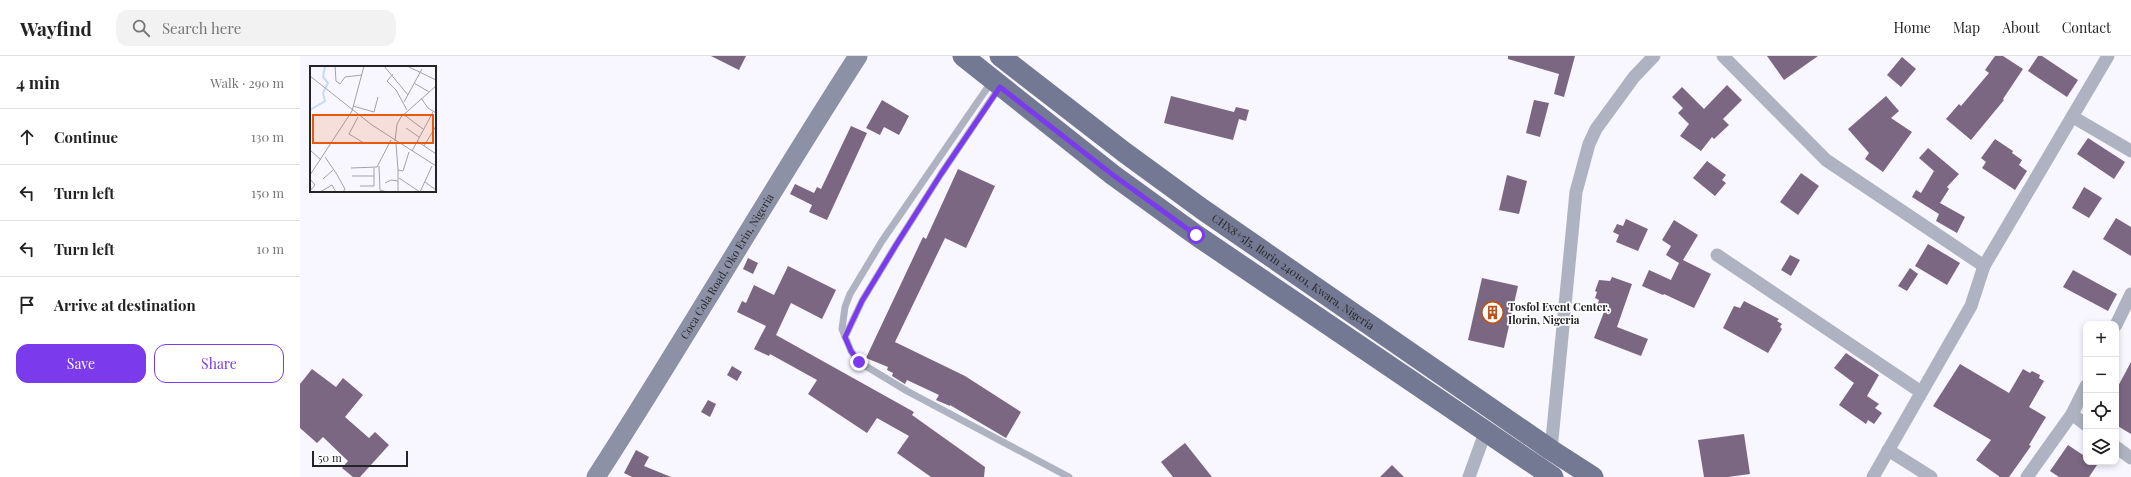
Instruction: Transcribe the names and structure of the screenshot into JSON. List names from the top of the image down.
{
  "streets": {
    "main road": ["CHX8+5J5, Ilorin 240101, Kwara, Nigeria"],
    "street": ["Coca Cola Road, Oko Erin, Nigeria"]
  },
  "places": {
    "building": ["Tosfol Event Center, Ilorin, Nigeria"]
  },
  "scale_bar": "50 m",
  "page": {
    "header": "Wayfind",
    "search": "Search here",
    "nav": [
      "Home",
      "Map",
      "About",
      "Contact"
    ],
    "heading": ["4 min", "Walk · 290 m"],
    "list": [
      ["Continue", "130 m"],
      ["Turn left", "150 m"],
      ["Turn left", "10 m"],
      "Arrive at destination"
    ],
    "map_buttons": ["+", "−"],
    "buttons": ["Save", "Share"],
    "scale": "50 m"
  }
}
